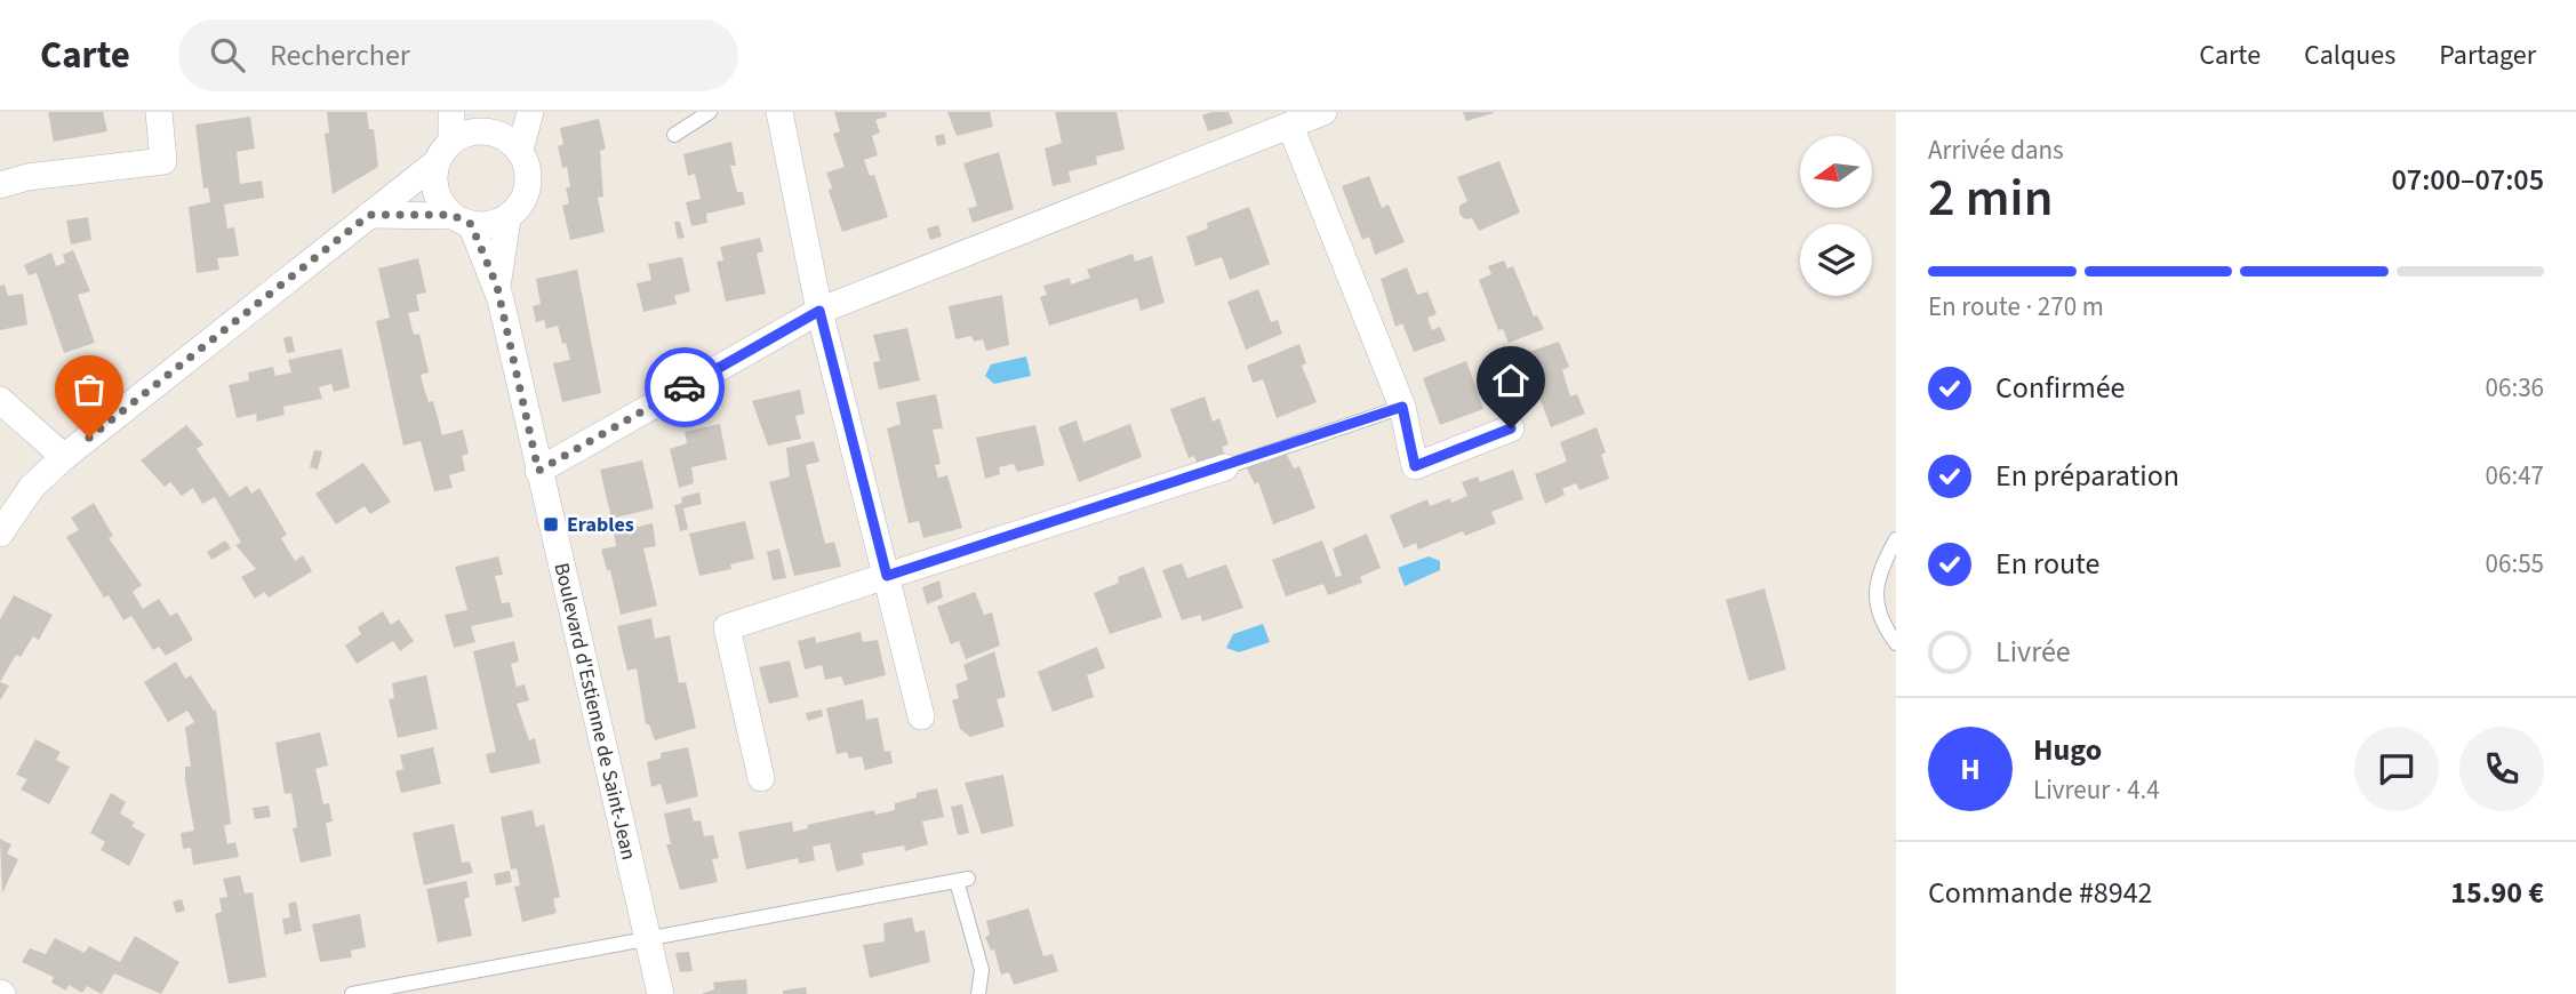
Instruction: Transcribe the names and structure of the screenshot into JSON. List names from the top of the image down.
{
  "streets": {
    "street": ["Boulevard d'Estienne de Saint-Jean"]
  },
  "places": {
    "transit": ["Erables"]
  },
  "north": "left",
  "page": {
    "header": "Carte",
    "search": "Rechercher",
    "nav": ["Carte", "Calques", "Partager"],
    "heading": ["2 min", "Arrivée dans", "07:00–07:05"],
    "panel": [
      "Hugo",
      "Livreur · 4.4",
      "Commande #8942",
      "15.90 €"
    ],
    "bar": "En route · 270 m",
    "list": [
      ["Confirmée", "06:36"],
      ["En préparation", "06:47"],
      ["En route", "06:55"],
      "Livrée"
    ],
    "round": "H"
  }
}
